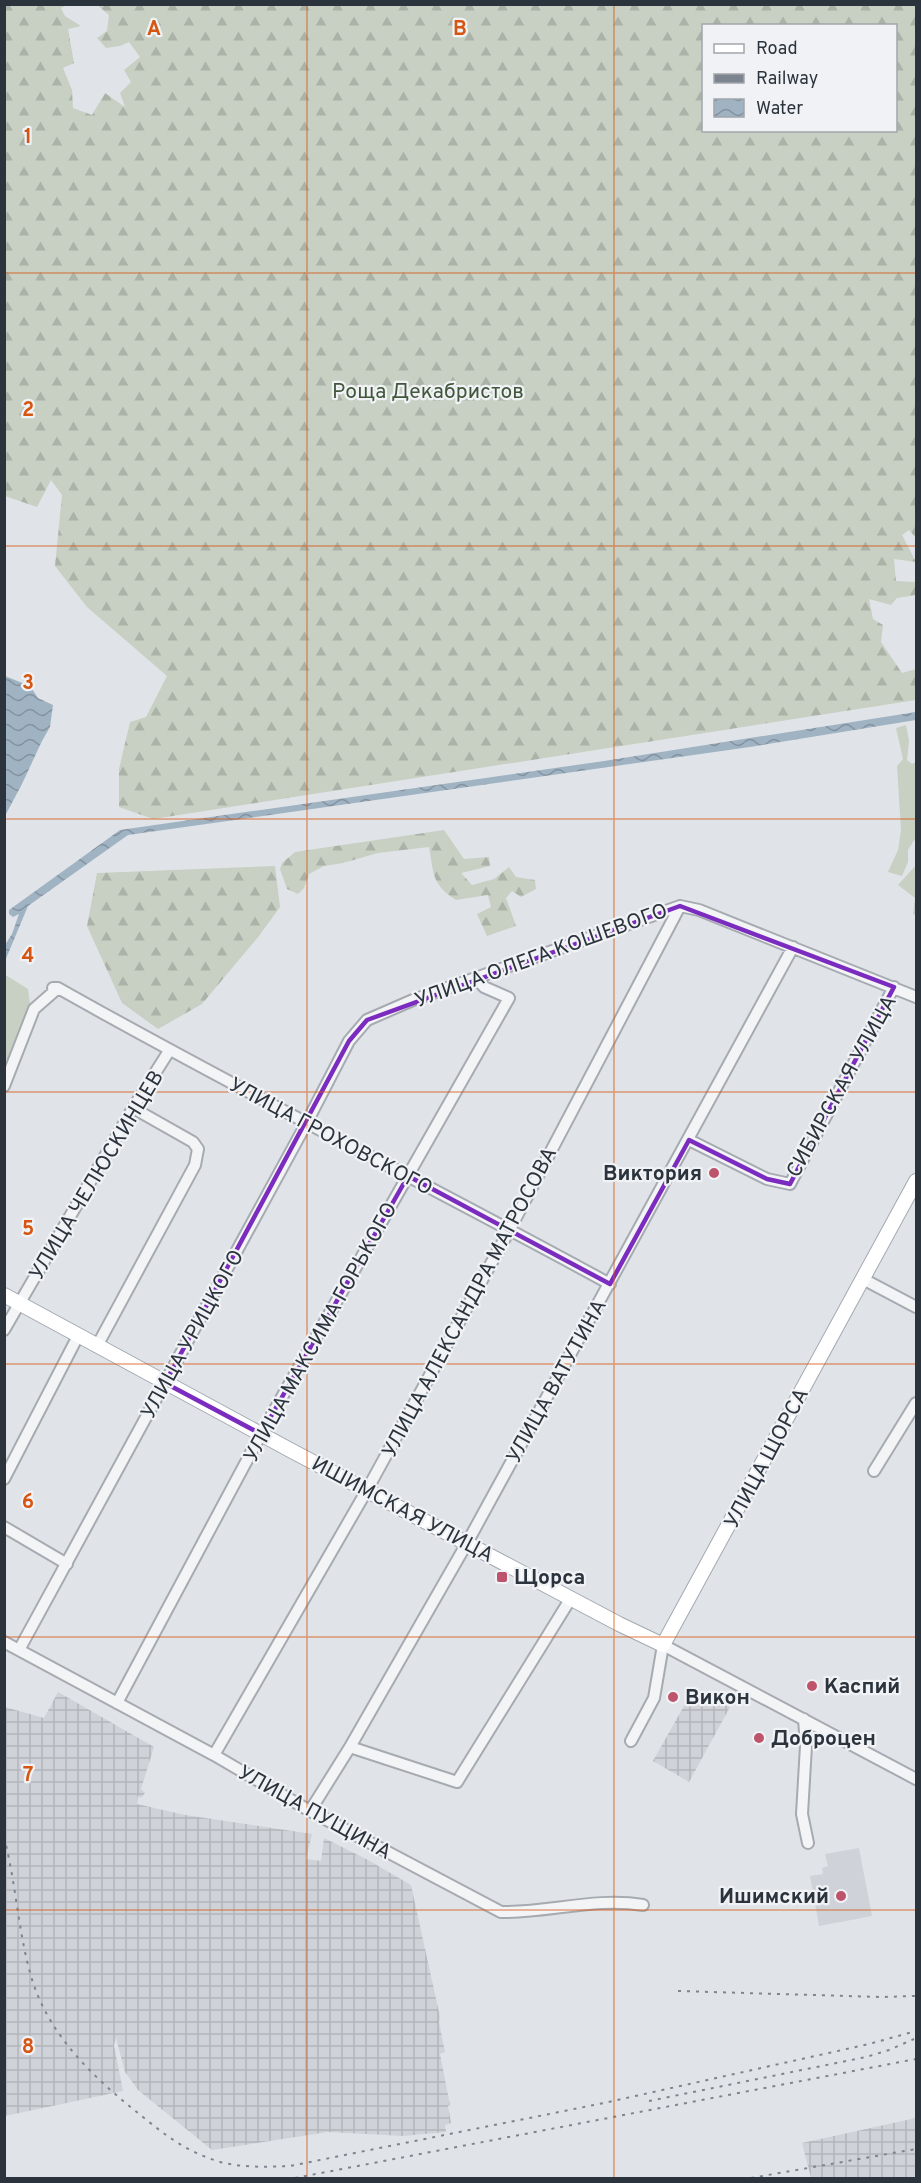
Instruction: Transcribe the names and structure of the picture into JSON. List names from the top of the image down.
{
  "streets": {
    "main road": ["УЛИЦА ЩОРСА", "ИШИМСКАЯ УЛИЦА"],
    "street": [
      "УЛИЦА ОЛЕГА КОШЕВОГО",
      "СИБИРСКАЯ УЛИЦА",
      "УЛИЦА ГРОХОВСКОГО",
      "УЛИЦА ЧЕЛЮСКИНЦЕВ",
      "УЛИЦА АЛЕКСАНДРА МАТРОСОВА",
      "УЛИЦА МАКСИМА ГОРЬКОГО",
      "УЛИЦА УРИЦКОГО",
      "УЛИЦА ВАТУТИНА",
      "УЛИЦА ПУЩИНА"
    ]
  },
  "crossings": [
    ["УЛИЦА ОЛЕГА КОШЕВОГО", "СИБИРСКАЯ УЛИЦА"],
    ["УЛИЦА ОЛЕГА КОШЕВОГО", "УЛИЦА АЛЕКСАНДРА МАТРОСОВА"],
    ["УЛИЦА ОЛЕГА КОШЕВОГО", "УЛИЦА МАКСИМА ГОРЬКОГО"],
    ["УЛИЦА ОЛЕГА КОШЕВОГО", "УЛИЦА УРИЦКОГО"],
    ["УЛИЦА ОЛЕГА КОШЕВОГО", "УЛИЦА ВАТУТИНА"],
    ["СИБИРСКАЯ УЛИЦА", "УЛИЦА ВАТУТИНА"],
    ["УЛИЦА ГРОХОВСКОГО", "УЛИЦА ЧЕЛЮСКИНЦЕВ"],
    ["УЛИЦА ГРОХОВСКОГО", "УЛИЦА АЛЕКСАНДРА МАТРОСОВА"],
    ["УЛИЦА ГРОХОВСКОГО", "УЛИЦА МАКСИМА ГОРЬКОГО"],
    ["УЛИЦА ГРОХОВСКОГО", "УЛИЦА УРИЦКОГО"],
    ["УЛИЦА ГРОХОВСКОГО", "УЛИЦА ВАТУТИНА"],
    ["УЛИЦА ЧЕЛЮСКИНЦЕВ", "ИШИМСКАЯ УЛИЦА"],
    ["УЛИЦА АЛЕКСАНДРА МАТРОСОВА", "ИШИМСКАЯ УЛИЦА"],
    ["УЛИЦА АЛЕКСАНДРА МАТРОСОВА", "УЛИЦА ПУЩИНА"],
    ["УЛИЦА МАКСИМА ГОРЬКОГО", "ИШИМСКАЯ УЛИЦА"],
    ["УЛИЦА МАКСИМА ГОРЬКОГО", "УЛИЦА ПУЩИНА"],
    ["УЛИЦА УРИЦКОГО", "ИШИМСКАЯ УЛИЦА"],
    ["УЛИЦА УРИЦКОГО", "УЛИЦА ПУЩИНА"],
    ["УЛИЦА ВАТУТИНА", "ИШИМСКАЯ УЛИЦА"],
    ["УЛИЦА ВАТУТИНА", "УЛИЦА ПУЩИНА"],
    ["УЛИЦА ЩОРСА", "ИШИМСКАЯ УЛИЦА"]
  ],
  "parks": ["Роща Декабристов"],
  "places": {
    "other": [
      "Виктория",
      "Каспий",
      "Викон",
      "Доброцен",
      "Ишимский"
    ],
    "transit": ["Щорса"]
  },
  "legend": ["Road", "Railway", "Water"],
  "grid": {
    "columns": ["A", "B"],
    "rows": [
      "1",
      "2",
      "3",
      "4",
      "5",
      "6",
      "7",
      "8"
    ]
  }
}
